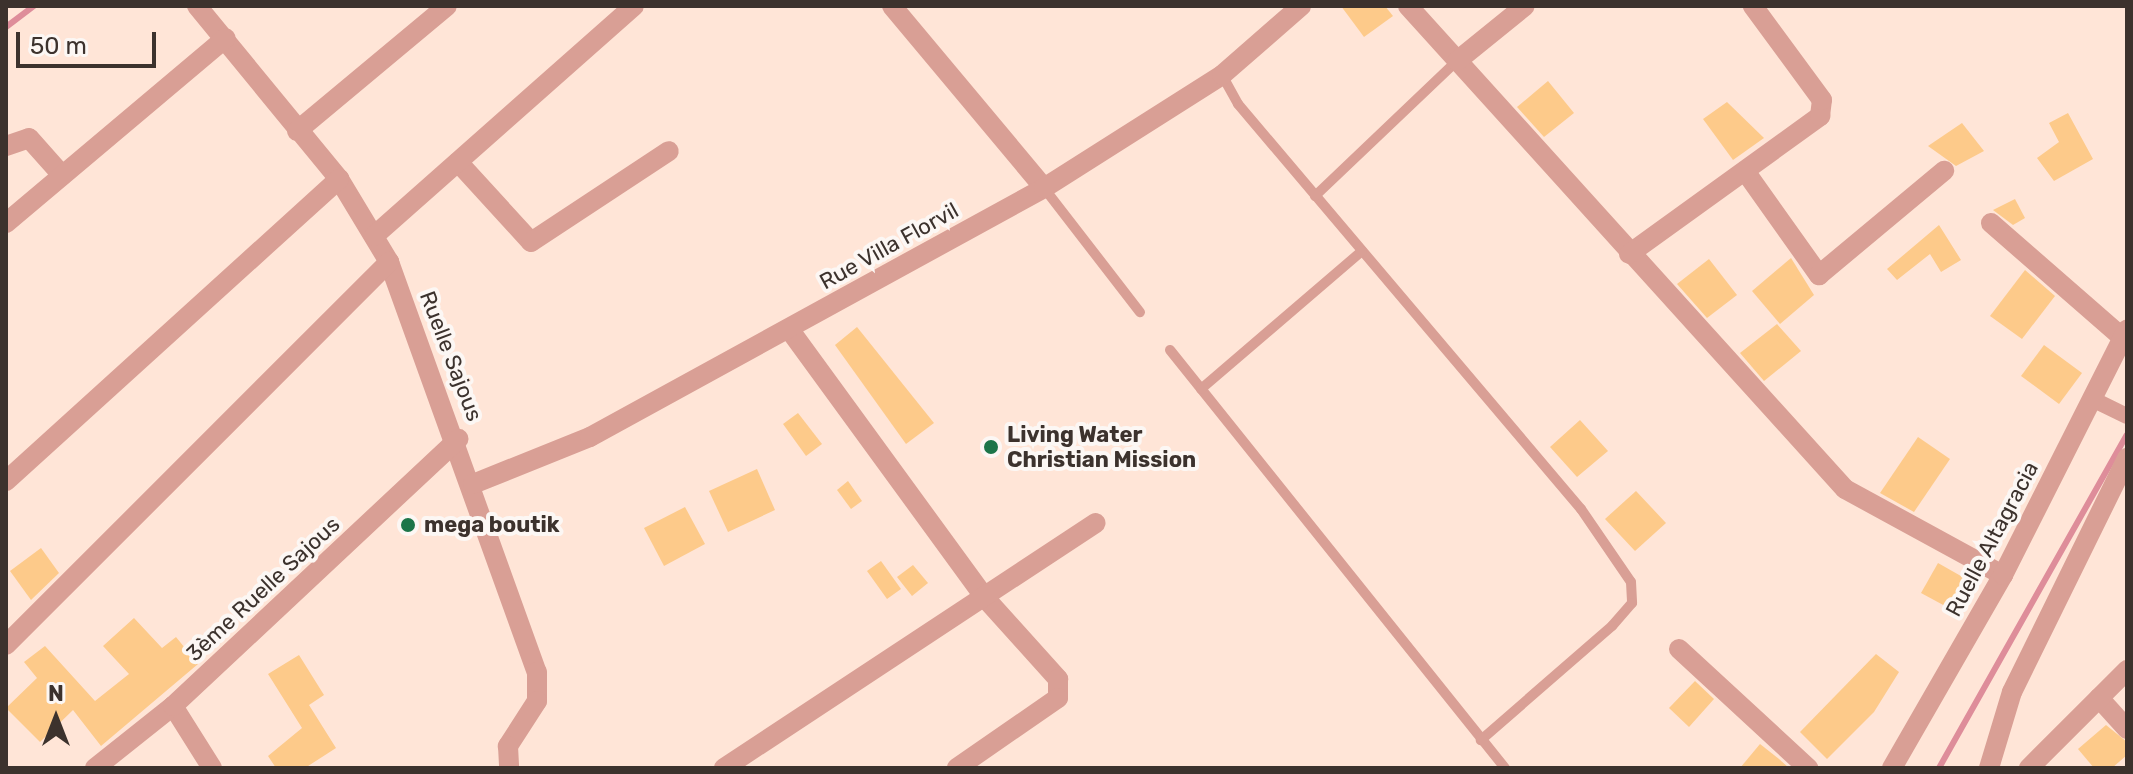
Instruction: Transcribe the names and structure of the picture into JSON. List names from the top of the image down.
{
  "streets": {
    "street": [
      "Rue Villa Florvil",
      "Ruelle Sajous",
      "Ruelle Altagracia",
      "3ème Ruelle Sajous"
    ]
  },
  "crossings": [
    ["Rue Villa Florvil", "Ruelle Sajous"],
    ["Ruelle Sajous", "3ème Ruelle Sajous"]
  ],
  "places": ["Living Water Christian Mission", "mega boutik"],
  "scale_bar": "50 m",
  "north": "top"
}
